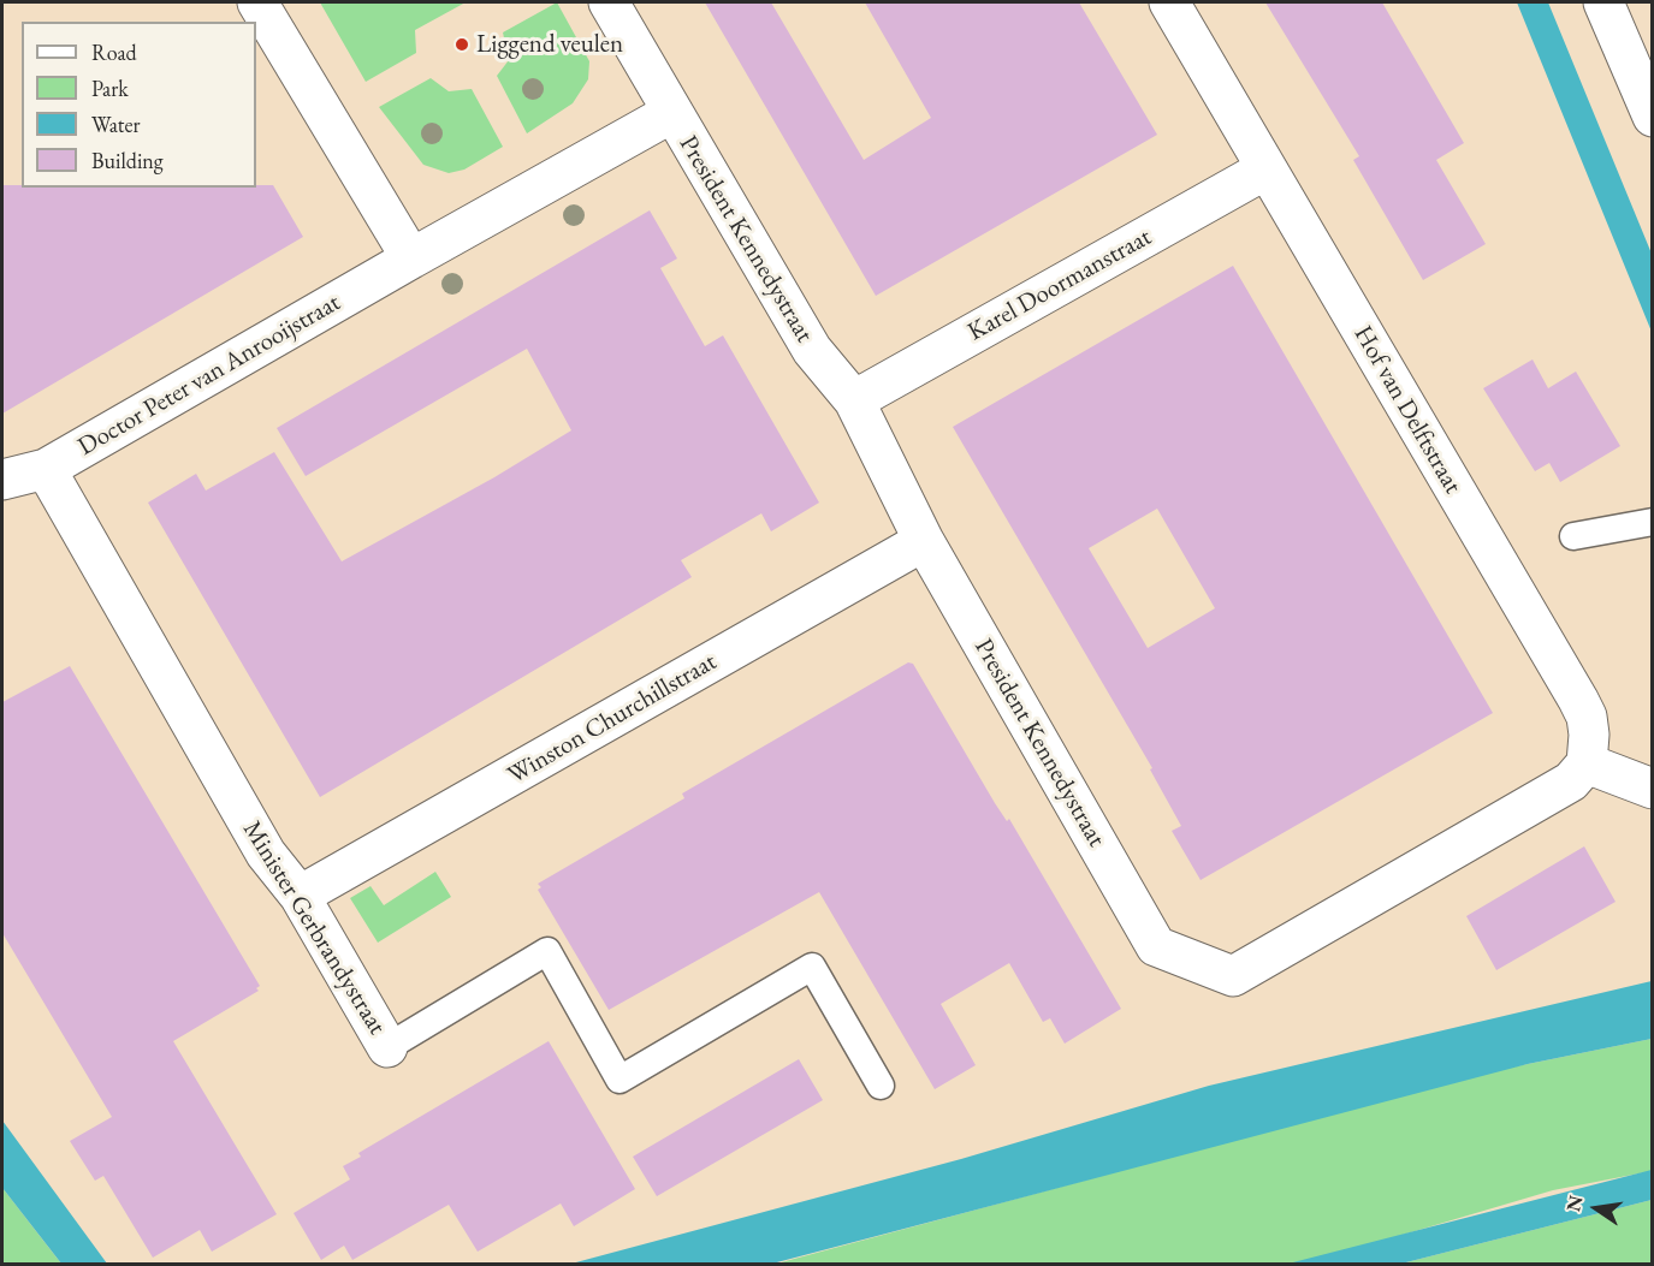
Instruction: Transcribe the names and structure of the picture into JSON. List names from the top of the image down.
{
  "streets": {
    "street": [
      "President Kennedystraat",
      "Karel Doormanstraat",
      "Doctor Peter van Anrooijstraat",
      "Hof van Delftstraat",
      "Winston Churchillstraat",
      "Minister Gerbrandystraat"
    ]
  },
  "crossings": [
    ["President Kennedystraat", "Karel Doormanstraat"],
    ["President Kennedystraat", "Doctor Peter van Anrooijstraat"],
    ["President Kennedystraat", "Hof van Delftstraat"],
    ["President Kennedystraat", "Winston Churchillstraat"],
    ["Karel Doormanstraat", "Hof van Delftstraat"],
    ["Doctor Peter van Anrooijstraat", "Minister Gerbrandystraat"],
    ["Winston Churchillstraat", "Minister Gerbrandystraat"]
  ],
  "places": ["Liggend veulen"],
  "legend": [
    "Road",
    "Park",
    "Water",
    "Building"
  ],
  "north": "left"
}
